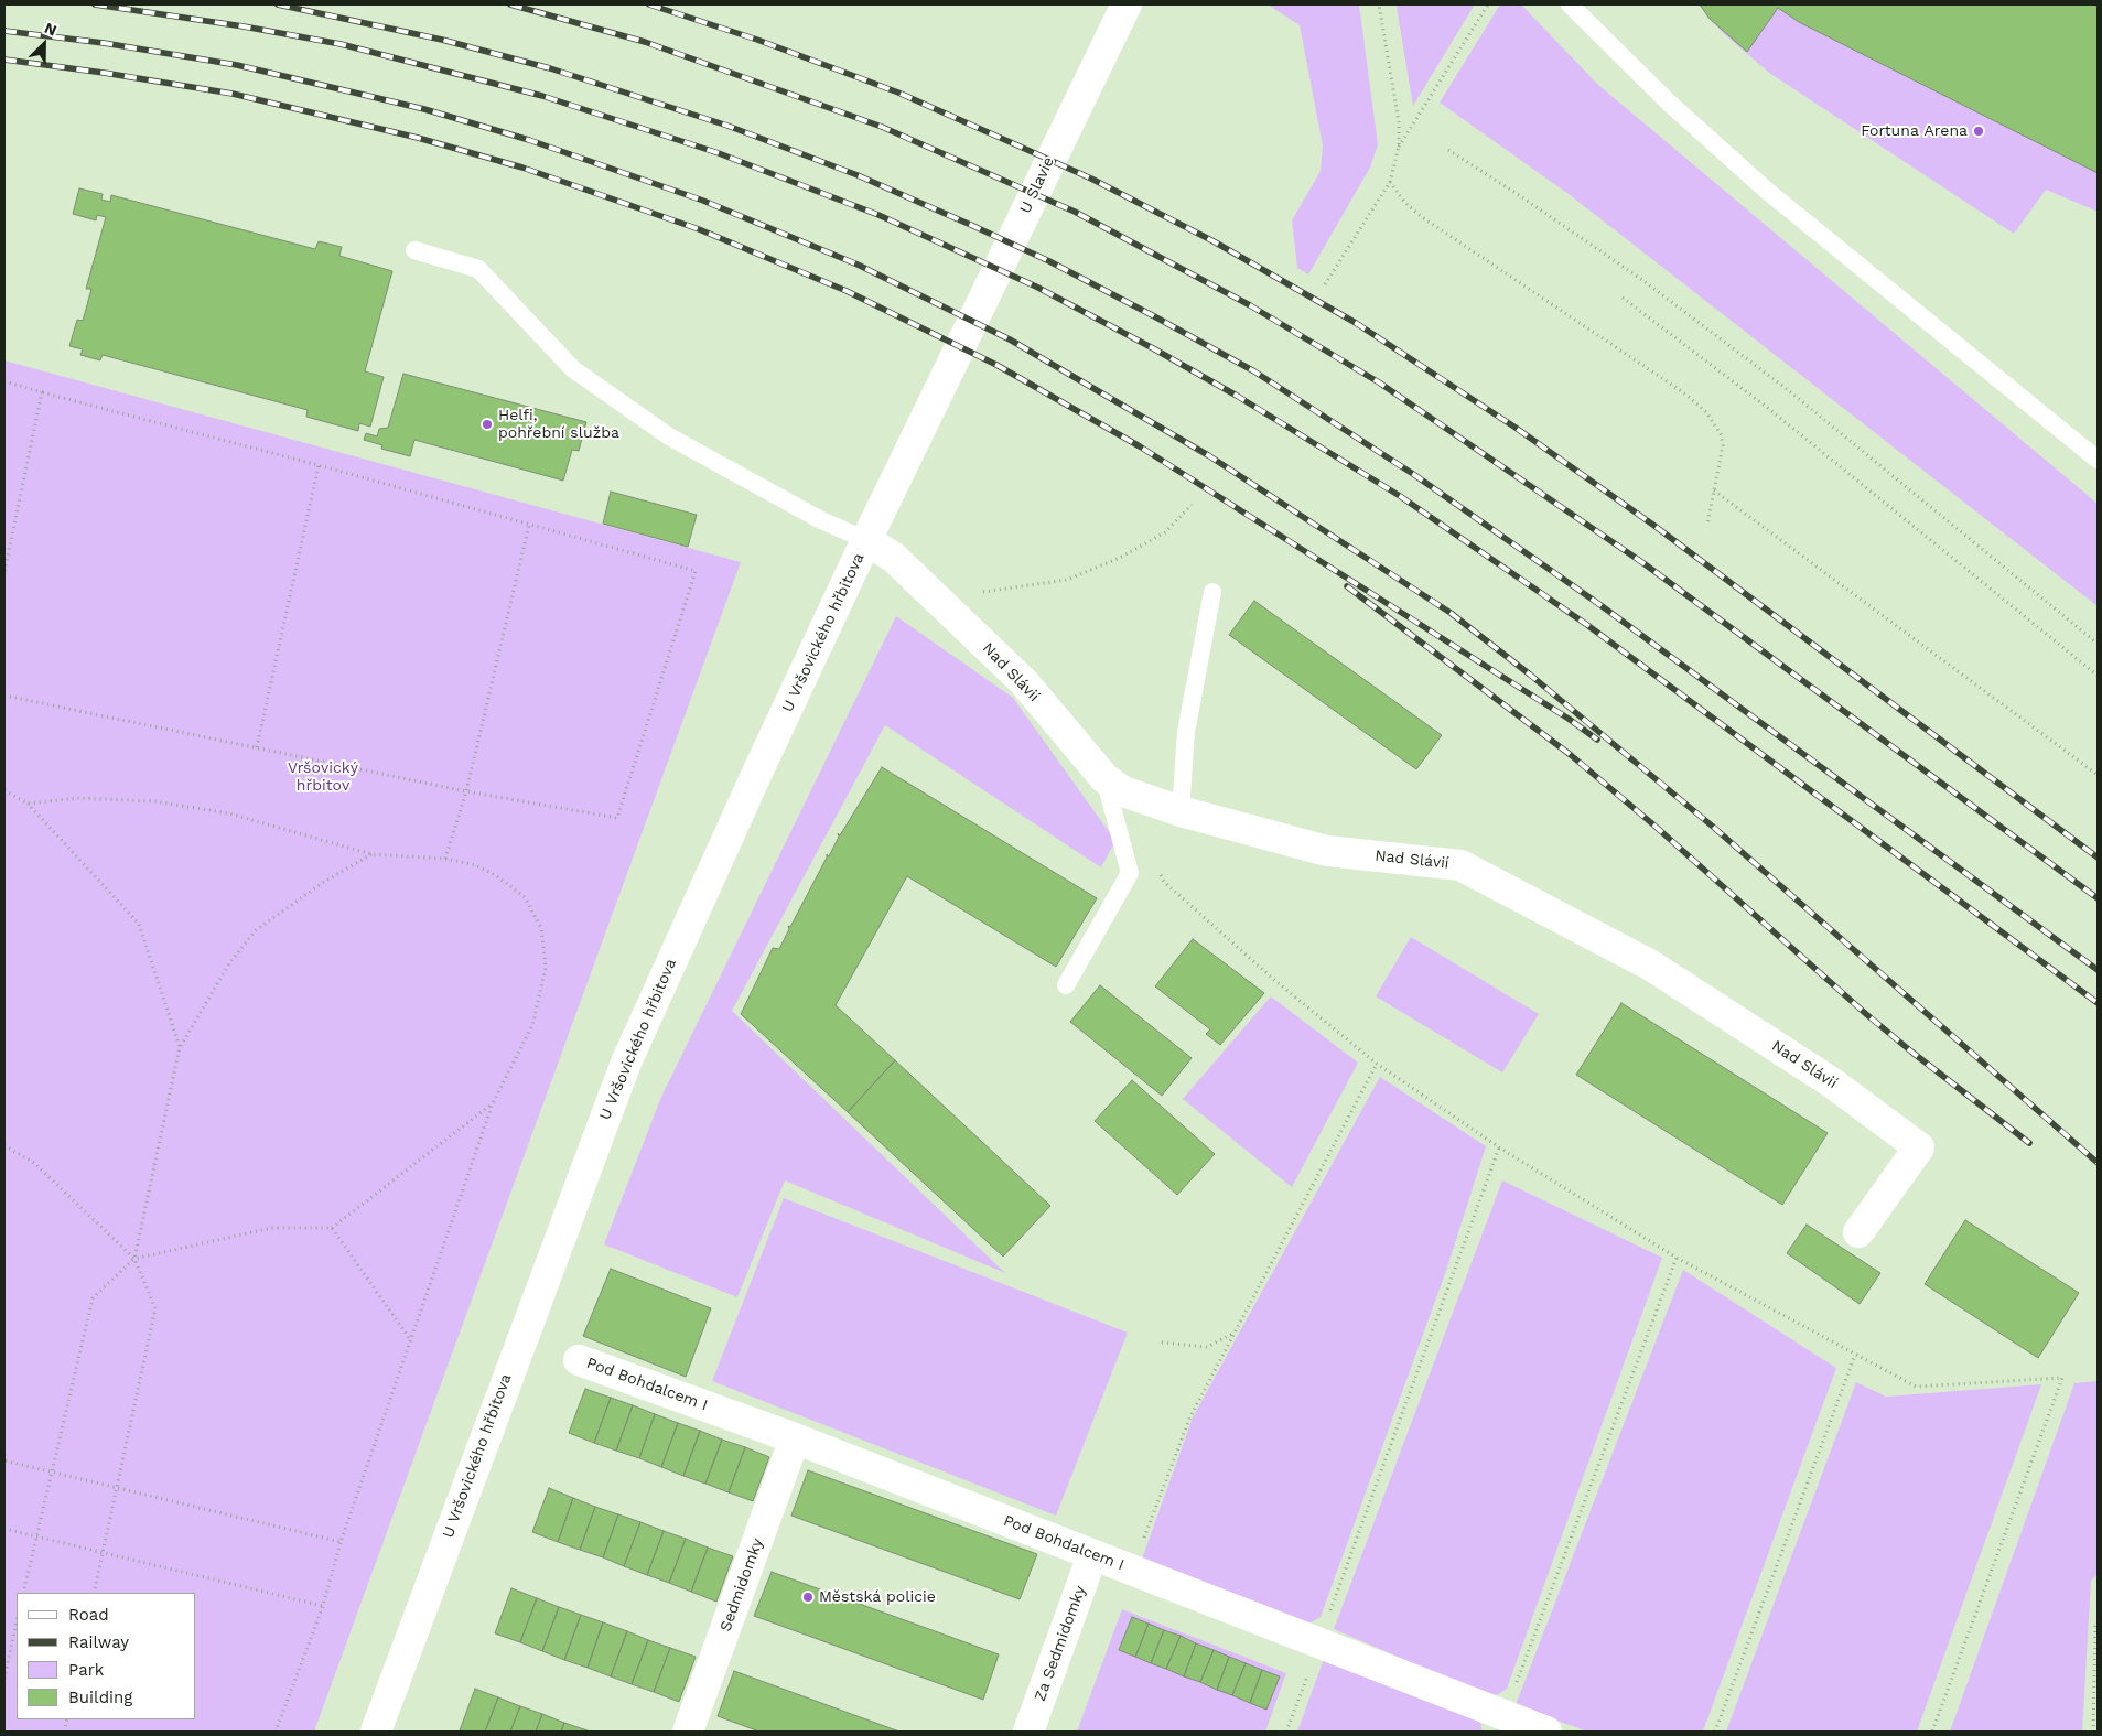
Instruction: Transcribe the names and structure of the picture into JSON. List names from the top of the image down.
{
  "streets": {
    "street": [
      "U Slavie",
      "U Vršovického hřbitova",
      "Nad Slávií",
      "Pod Bohdalcem I",
      "Sedmidomky",
      "Za Sedmidomky"
    ]
  },
  "crossings": [
    ["U Slavie", "U Vršovického hřbitova"],
    ["U Vršovického hřbitova", "Nad Slávií"],
    ["Pod Bohdalcem I", "Sedmidomky"],
    ["Pod Bohdalcem I", "Za Sedmidomky"]
  ],
  "parks": ["Vršovický hřbitov"],
  "places": ["Fortuna Arena", "Helfi, pohřební služba", "Městská policie"],
  "legend": [
    "Road",
    "Railway",
    "Park",
    "Building"
  ],
  "north": "top right"
}
